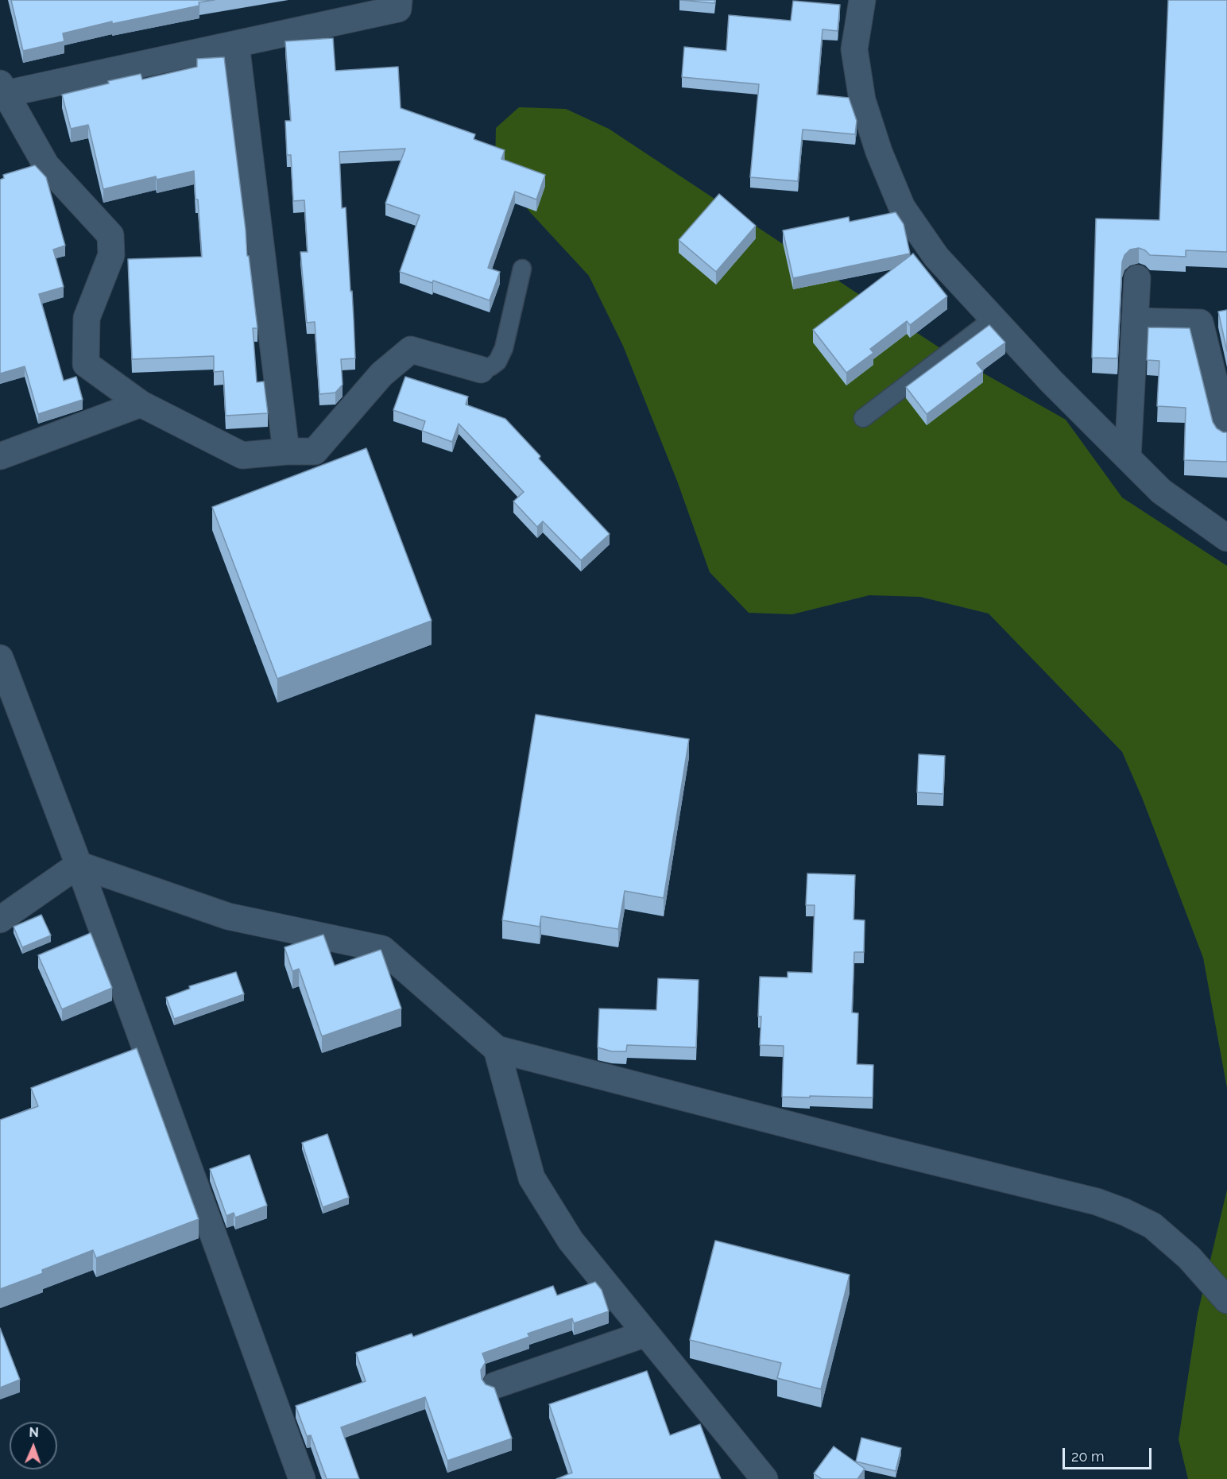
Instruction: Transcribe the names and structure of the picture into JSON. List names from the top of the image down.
{
  "scale_bar": "20 m",
  "north": "top"
}
